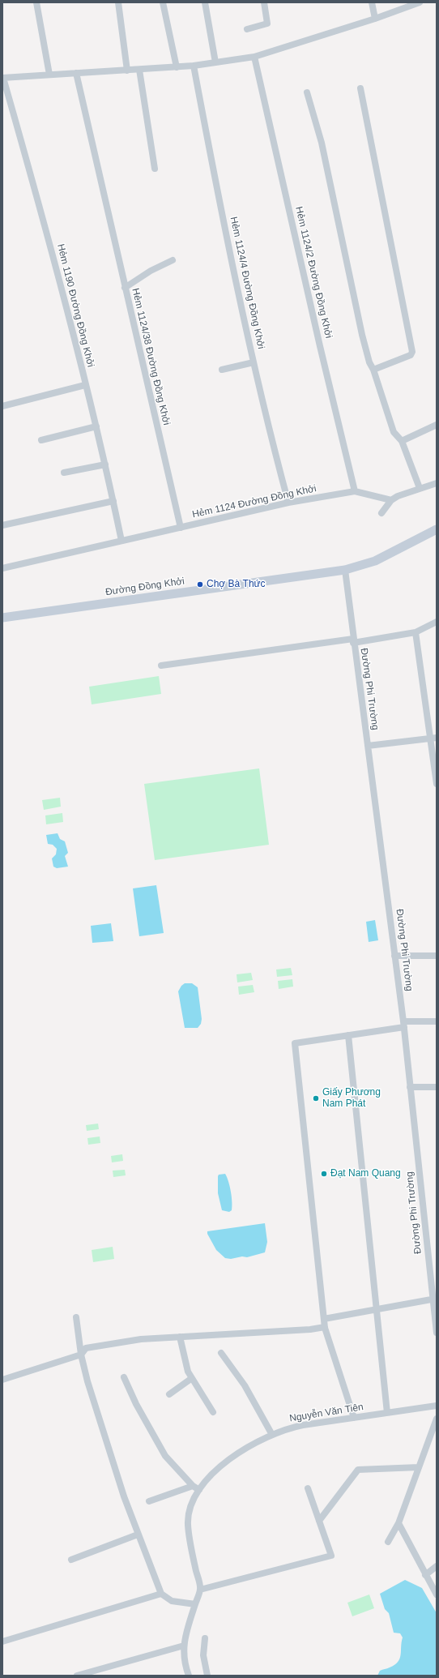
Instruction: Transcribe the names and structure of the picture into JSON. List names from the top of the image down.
{
  "streets": {
    "main road": ["Đường Đồng Khởi"],
    "street": [
      "Hẻm 1124/2 Đường Đồng Khởi",
      "Hẻm 1124/4 Đường Đồng Khởi",
      "Hẻm 1190 Đường Đồng Khởi",
      "Hẻm 1124/38 Đường Đồng Khởi",
      "Hẻm 1124 Đường Đồng Khởi",
      "Đường Phi Trường",
      "Nguyễn Văn Tiên"
    ]
  },
  "crossings": [
    ["Hẻm 1124/2 Đường Đồng Khởi", "Hẻm 1124 Đường Đồng Khởi"],
    ["Hẻm 1124/4 Đường Đồng Khởi", "Hẻm 1124 Đường Đồng Khởi"],
    ["Hẻm 1190 Đường Đồng Khởi", "Hẻm 1124 Đường Đồng Khởi"],
    ["Hẻm 1124/38 Đường Đồng Khởi", "Hẻm 1124 Đường Đồng Khởi"],
    ["Đường Đồng Khởi", "Đường Phi Trường"]
  ],
  "places": ["Chợ Bà Thức", "Giấy Phương Nam Phát", "Đạt Nam Quang"]
}
